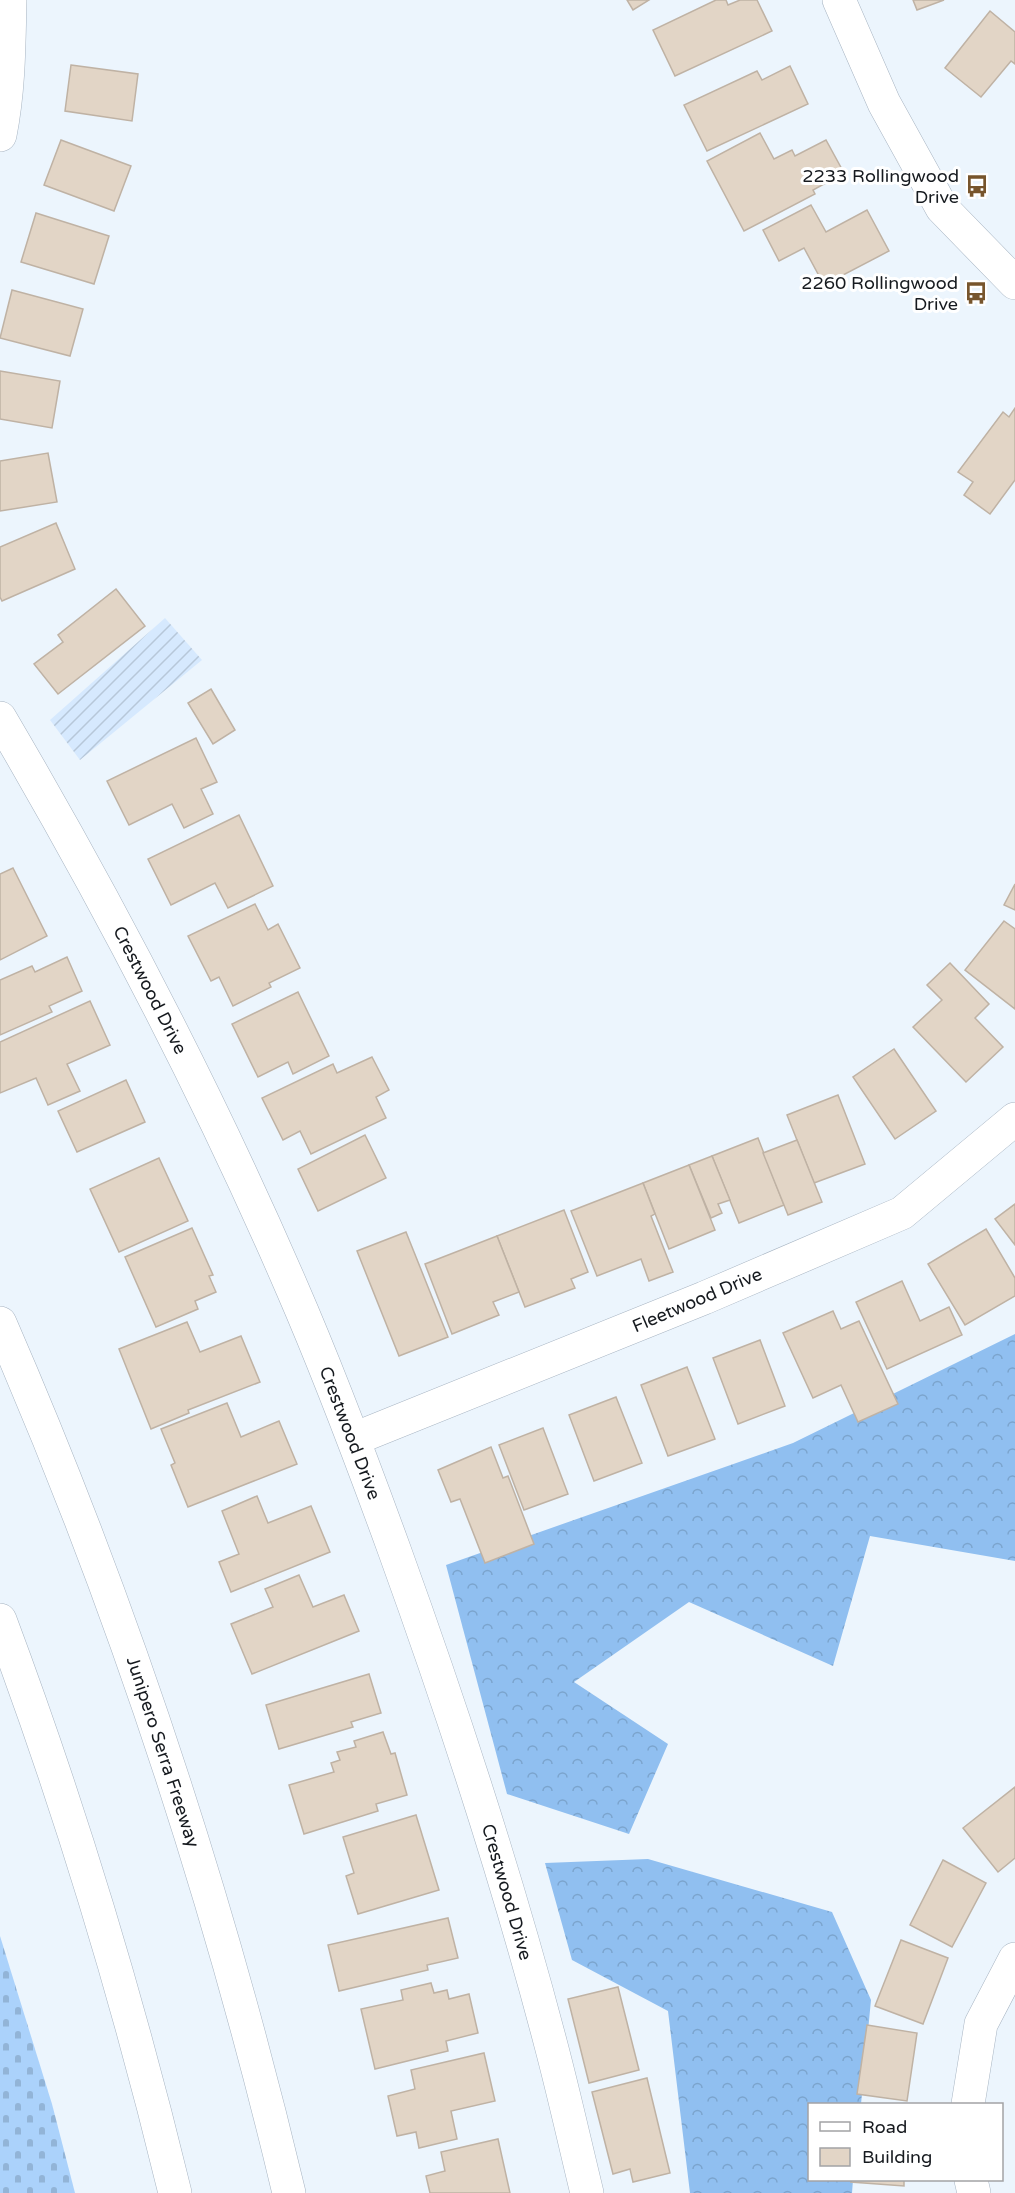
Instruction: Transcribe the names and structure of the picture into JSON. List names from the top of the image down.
{
  "streets": {
    "main road": ["Crestwood Drive", "Fleetwood Drive", "Junipero Serra Freeway"]
  },
  "crossings": [
    ["Crestwood Drive", "Fleetwood Drive"]
  ],
  "places": {
    "bus stop": ["2233 Rollingwood Drive", "2260 Rollingwood Drive"]
  },
  "legend": ["Road", "Building"]
}
